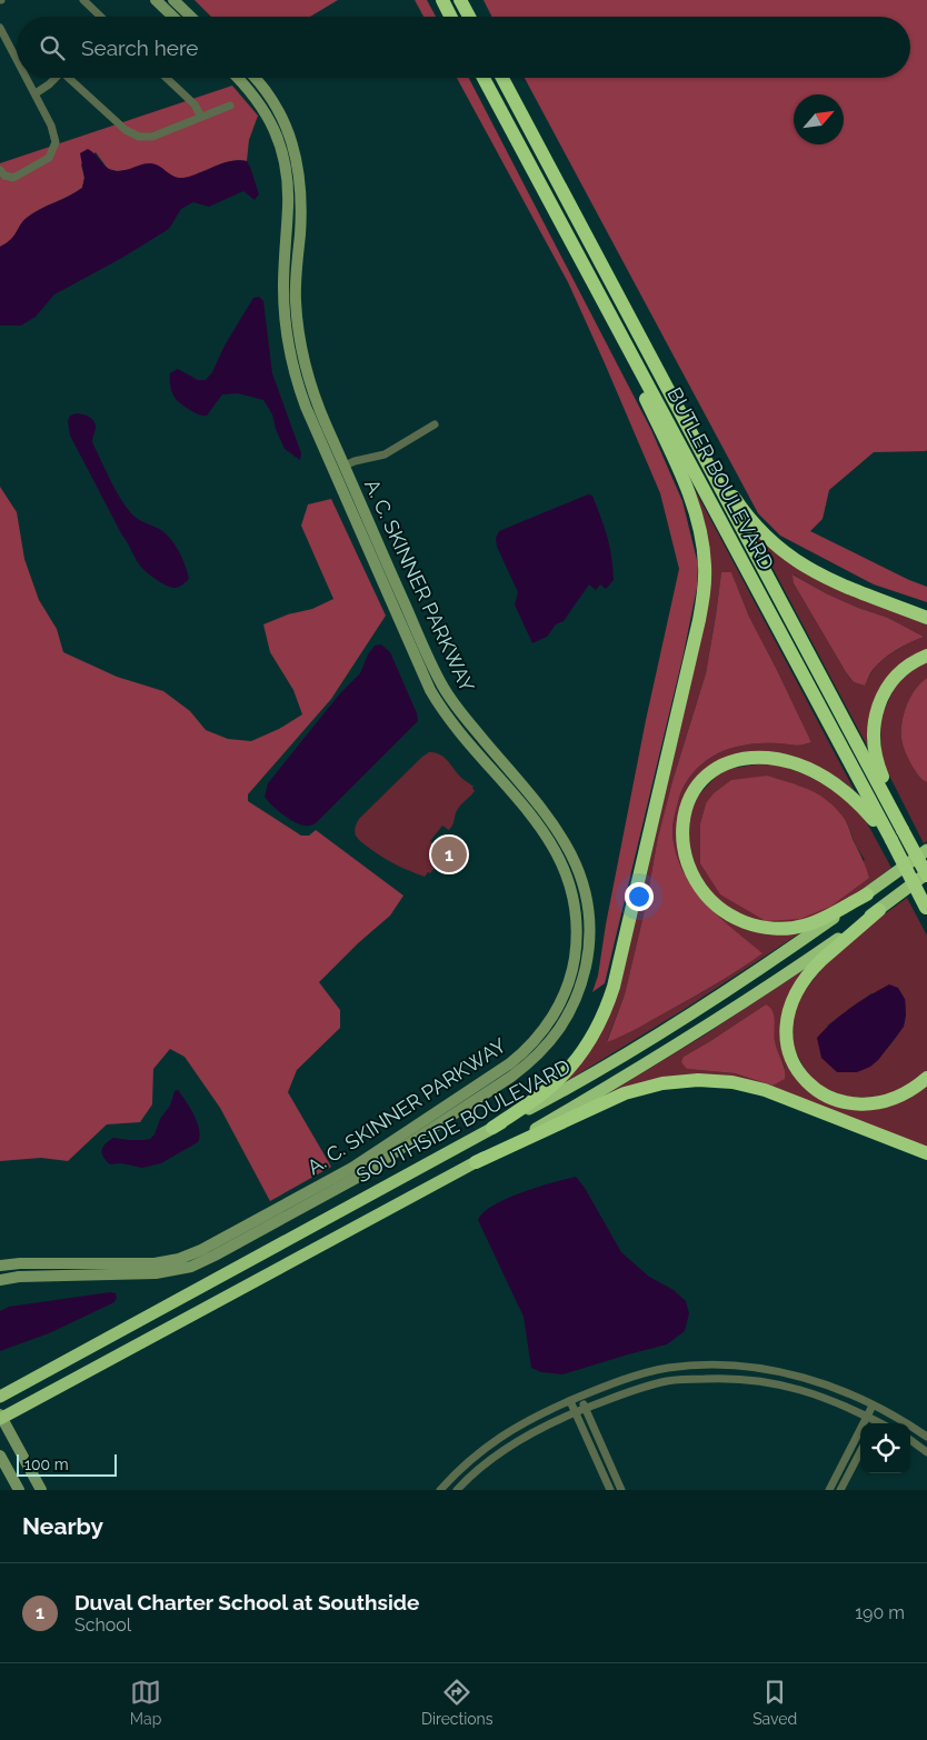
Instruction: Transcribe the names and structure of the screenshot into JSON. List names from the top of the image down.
{
  "streets": {
    "highway": ["BUTLER BOULEVARD", "SOUTHSIDE BOULEVARD"],
    "main road": ["A. C. SKINNER PARKWAY"]
  },
  "crossings": [
    ["BUTLER BOULEVARD", "SOUTHSIDE BOULEVARD"]
  ],
  "scale_bar": "100 m",
  "north": "top right",
  "page": {
    "search": "Search here",
    "pins": "1",
    "scale": "100 m",
    "heading": "Nearby",
    "list": [
      {
        "mark": "1",
        "name": "Duval Charter School at Southside",
        "note": "School",
        "value": "190 m"
      }
    ],
    "nav": ["Map", "Directions", "Saved"]
  }
}
